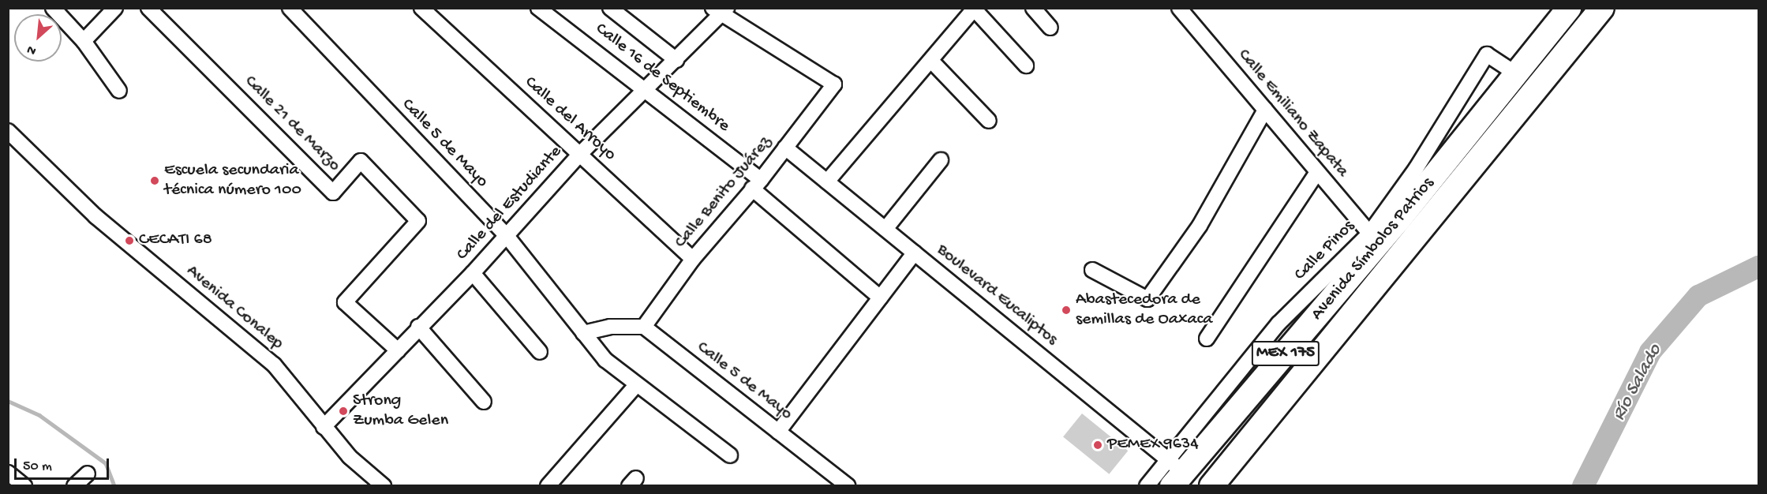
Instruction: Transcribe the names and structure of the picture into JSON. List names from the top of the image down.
{
  "streets": {
    "highway": ["Avenida Símbolos Patrios", "MEX 175"],
    "street": [
      "Calle 16 de Septiembre",
      "Calle Emiliano Zapata",
      "Calle del Arroyo",
      "Calle 21 de Marzo",
      "Calle 5 de Mayo",
      "Calle Benito Juárez",
      "Calle del Estudiante",
      "Calle Pinos",
      "Boulevard Eucaliptos",
      "Avenida Conalep"
    ]
  },
  "crossings": [
    ["Calle 16 de Septiembre", "Calle Benito Juárez"],
    ["Calle 16 de Septiembre", "Calle del Estudiante"],
    ["Calle Emiliano Zapata", "Avenida Símbolos Patrios"],
    ["Calle Emiliano Zapata", "Calle Pinos"],
    ["Calle del Arroyo", "Calle Benito Juárez"],
    ["Calle del Arroyo", "Calle del Estudiante"],
    ["Calle 21 de Marzo", "Calle del Estudiante"],
    ["Calle 5 de Mayo", "Calle Benito Juárez"],
    ["Calle 5 de Mayo", "Calle del Estudiante"],
    ["Calle Benito Juárez", "Calle del Estudiante"],
    ["Calle Benito Juárez", "Boulevard Eucaliptos"],
    ["Calle del Estudiante", "Avenida Conalep"],
    ["Avenida Símbolos Patrios", "Calle Pinos"],
    ["Avenida Símbolos Patrios", "Boulevard Eucaliptos"]
  ],
  "water": ["Río Salado"],
  "places": [
    "Escuela secundaria técnica número 100",
    "CECATI 68",
    "Abastecedora de semillas de Oaxaca",
    "Strong Zumba Gelen",
    "PEMEX 9634"
  ],
  "scale_bar": "50 m",
  "north": "bottom left"
}
